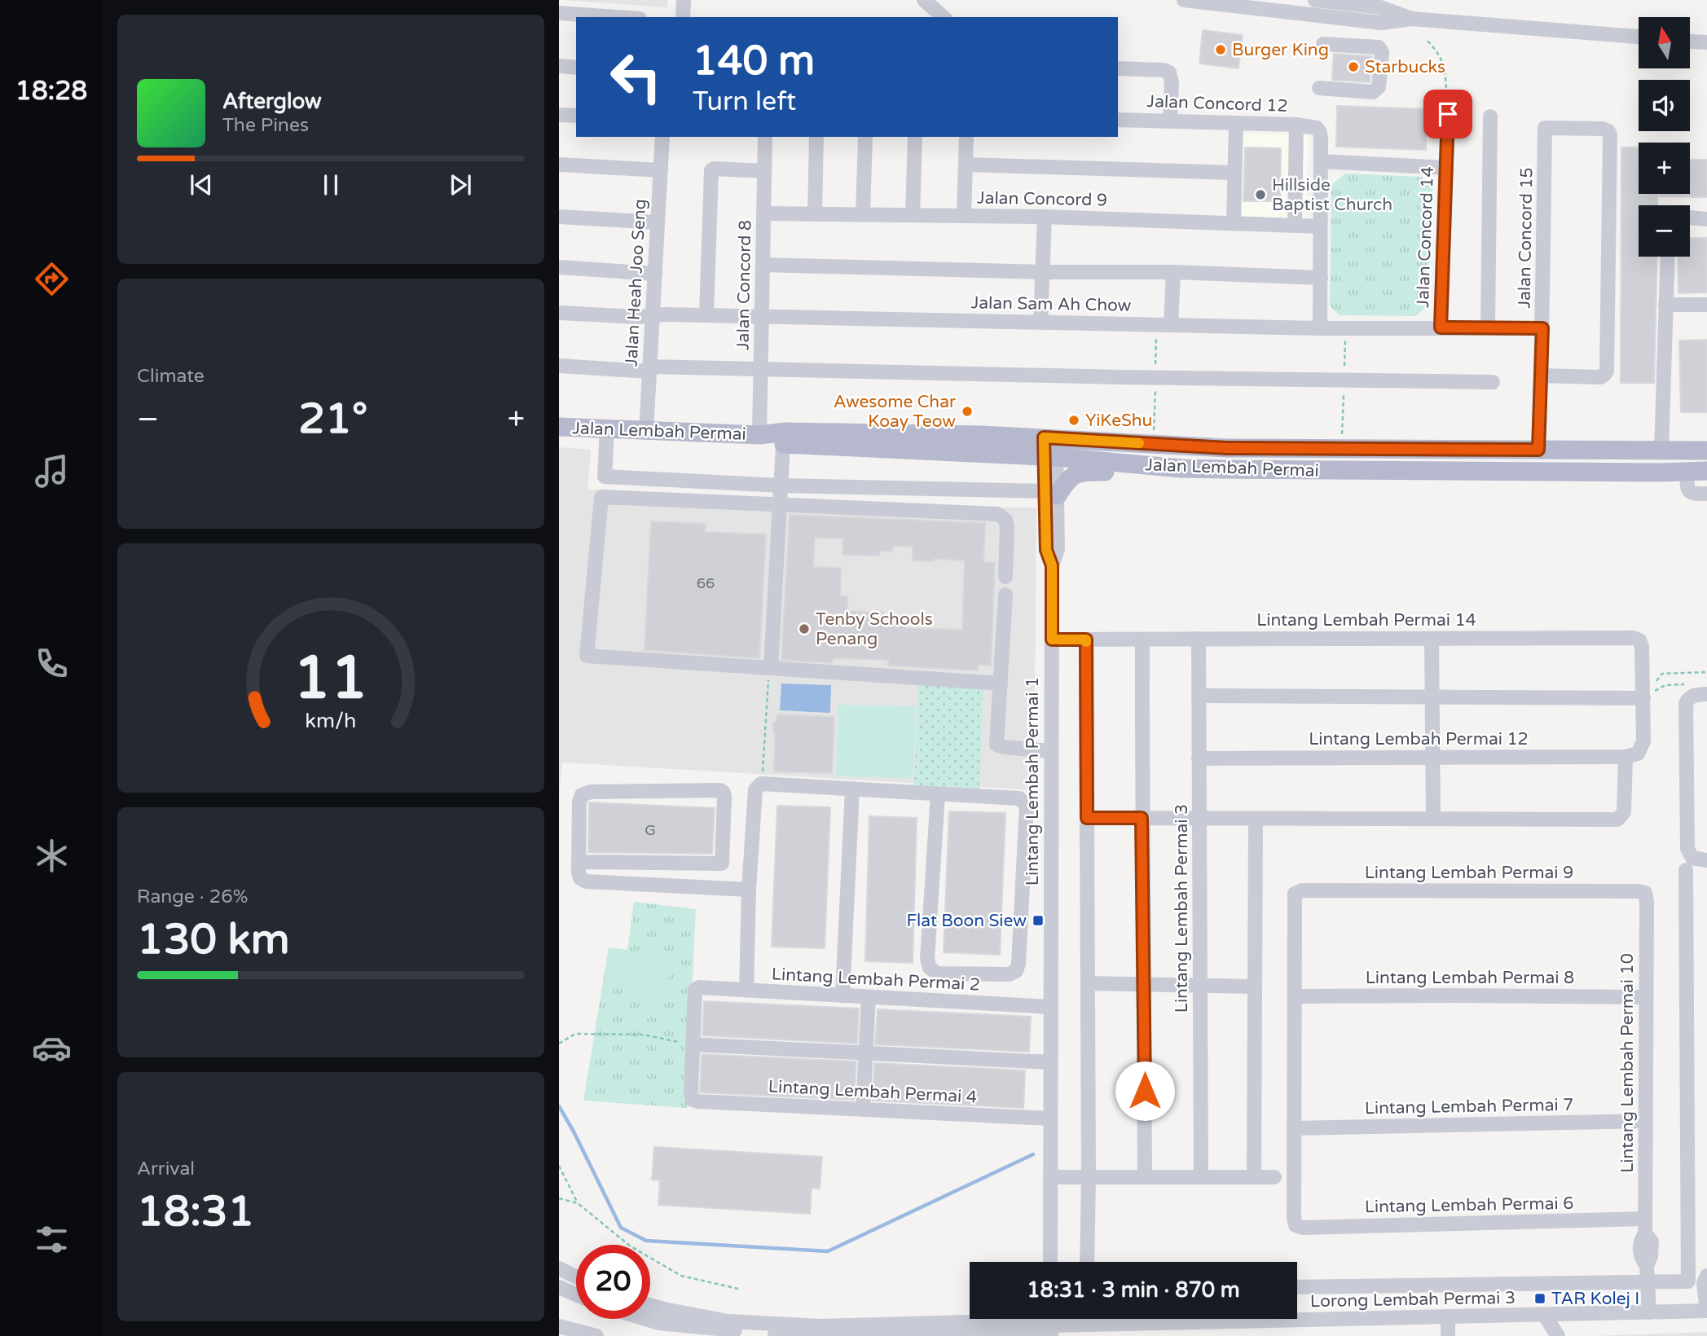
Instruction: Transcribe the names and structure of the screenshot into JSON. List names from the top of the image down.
{
  "streets": {
    "main road": ["Jalan Lembah Permai"],
    "street": [
      "Jalan Concord 12",
      "Jalan Concord 9",
      "Jalan Concord 14",
      "Jalan Concord 15",
      "Jalan Heah Joo Seng",
      "Jalan Concord 8",
      "Jalan Sam Ah Chow",
      "Lintang Lembah Permai 14",
      "Lintang Lembah Permai 12",
      "Lintang Lembah Permai 1",
      "Lintang Lembah Permai 9",
      "Lintang Lembah Permai 3",
      "Lintang Lembah Permai 8",
      "Lintang Lembah Permai 2",
      "Lintang Lembah Permai 10",
      "Lintang Lembah Permai 4",
      "Lintang Lembah Permai 7",
      "Lintang Lembah Permai 6",
      "Lorong Lembah Permai 3"
    ]
  },
  "crossings": [
    ["Jalan Concord 9", "Jalan Concord 8"],
    ["Jalan Concord 14", "Jalan Sam Ah Chow"],
    ["Jalan Concord 15", "Jalan Sam Ah Chow"],
    ["Jalan Concord 15", "Jalan Lembah Permai"],
    ["Jalan Heah Joo Seng", "Jalan Sam Ah Chow"],
    ["Jalan Heah Joo Seng", "Jalan Lembah Permai"],
    ["Jalan Concord 8", "Jalan Sam Ah Chow"],
    ["Jalan Concord 8", "Jalan Lembah Permai"],
    ["Jalan Lembah Permai", "Lintang Lembah Permai 1"],
    ["Lintang Lembah Permai 14", "Lintang Lembah Permai 1"],
    ["Lintang Lembah Permai 14", "Lintang Lembah Permai 3"],
    ["Lintang Lembah Permai 12", "Lintang Lembah Permai 3"],
    ["Lintang Lembah Permai 1", "Lintang Lembah Permai 2"],
    ["Lintang Lembah Permai 1", "Lintang Lembah Permai 4"],
    ["Lintang Lembah Permai 9", "Lintang Lembah Permai 8"],
    ["Lintang Lembah Permai 9", "Lintang Lembah Permai 10"],
    ["Lintang Lembah Permai 8", "Lintang Lembah Permai 10"],
    ["Lintang Lembah Permai 2", "Lintang Lembah Permai 4"],
    ["Lintang Lembah Permai 10", "Lintang Lembah Permai 7"],
    ["Lintang Lembah Permai 10", "Lintang Lembah Permai 6"],
    ["Lintang Lembah Permai 10", "Lorong Lembah Permai 3"],
    ["Lintang Lembah Permai 7", "Lintang Lembah Permai 6"]
  ],
  "places": {
    "other": [
      "Burger King",
      "Starbucks",
      "Hillside Baptist Church",
      "Awesome Char Koay Teow",
      "YiKeShu",
      "Tenby Schools Penang"
    ],
    "transit": ["Flat Boon Siew", "TAR Kolej I"]
  },
  "house_numbers": ["66", "G"],
  "north": "top",
  "page": {
    "tabs": "18:28",
    "map_buttons": ["+", "−"],
    "turn": ["140 m", "Turn left"],
    "song": ["Afterglow", "The Pines"],
    "tile": [
      "Climate",
      ["Range · 26%", "130 km"],
      ["Arrival", "18:31"]
    ],
    "heat": ["−", "21°", "+"],
    "limit": "20",
    "trip": "18:31 · 3 min · 870 m",
    "gauge": ["11", "km/h"]
  }
}
